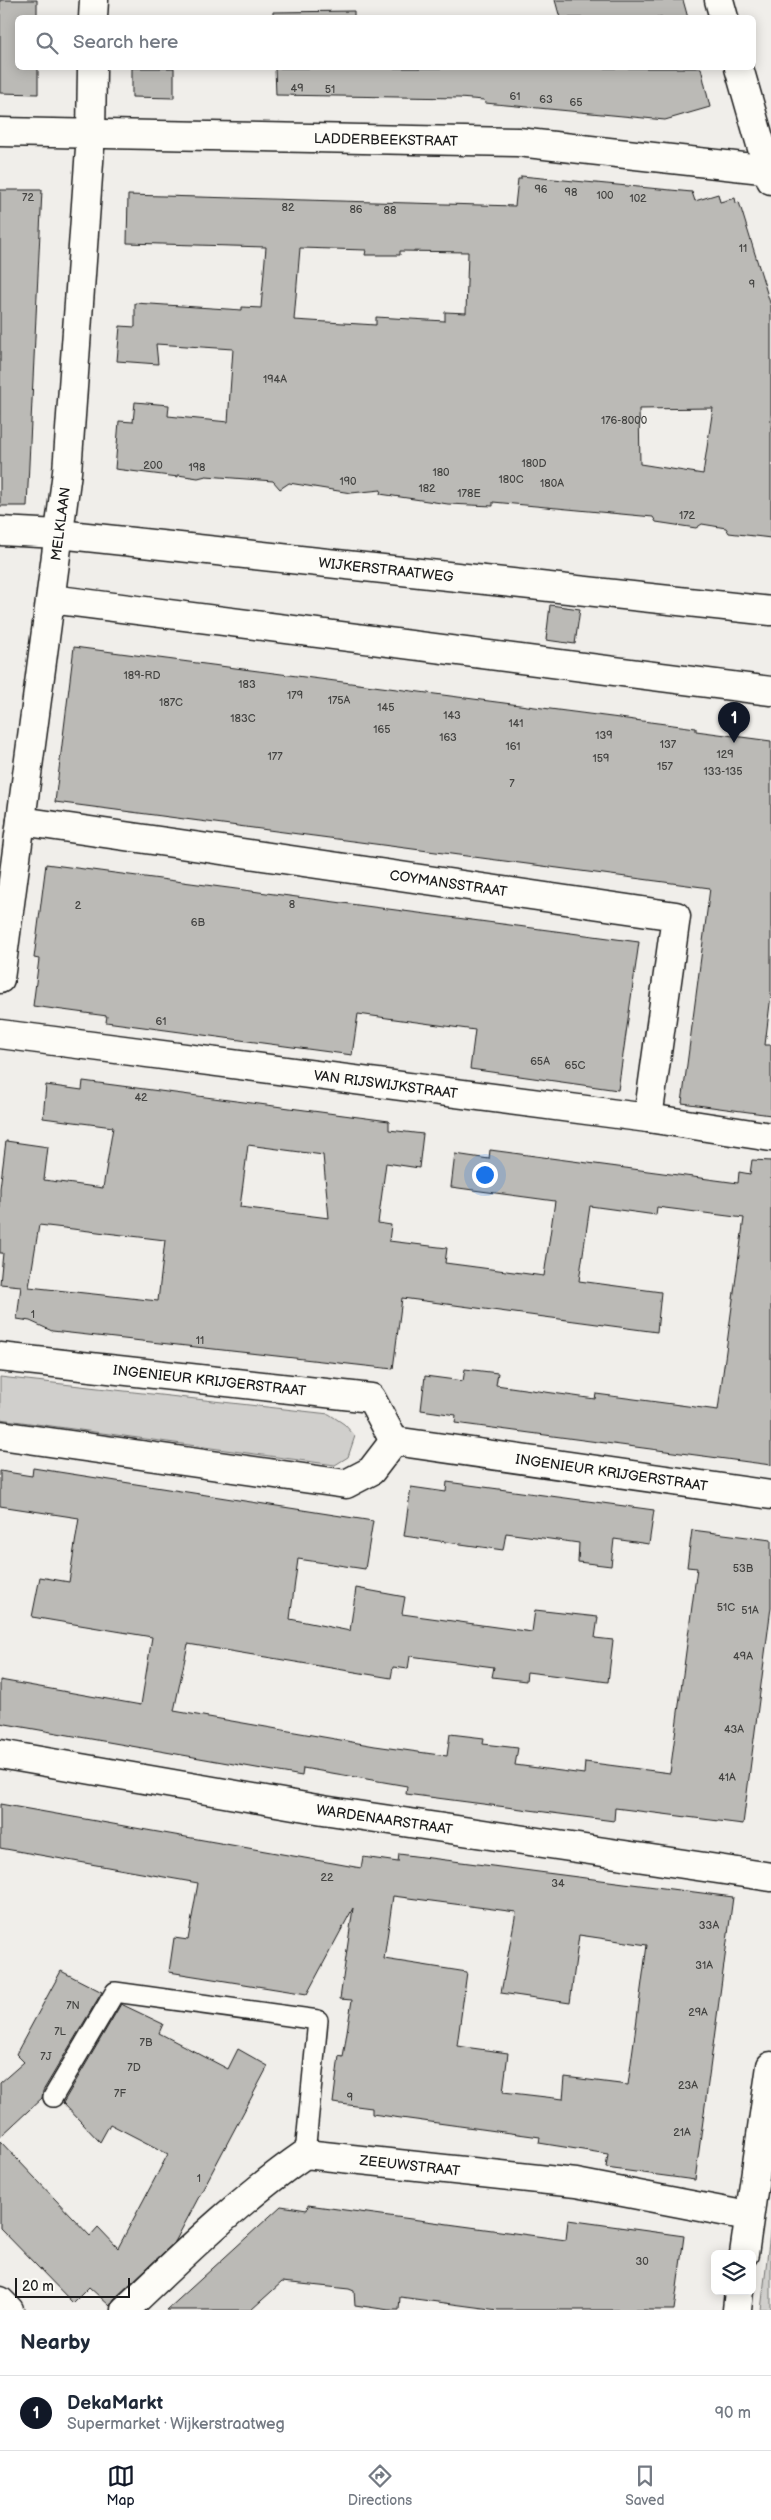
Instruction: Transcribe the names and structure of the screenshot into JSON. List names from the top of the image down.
{
  "streets": {
    "street": [
      "LADDERBEEKSTRAAT",
      "MELKLAAN",
      "WIJKERSTRAATWEG",
      "COYMANSSTRAAT",
      "VAN RIJSWIJKSTRAAT",
      "INGENIEUR KRIJGERSTRAAT",
      "WARDENAARSTRAAT",
      "ZEEUWSTRAAT"
    ]
  },
  "crossings": [
    ["LADDERBEEKSTRAAT", "MELKLAAN"],
    ["MELKLAAN", "WIJKERSTRAATWEG"],
    ["MELKLAAN", "COYMANSSTRAAT"],
    ["COYMANSSTRAAT", "VAN RIJSWIJKSTRAAT"]
  ],
  "house_numbers": [
    "49",
    "51",
    "61",
    "63",
    "65",
    "96",
    "98",
    "100",
    "72",
    "102",
    "82",
    "86",
    "88",
    "11",
    "9",
    "194A",
    "176-8000",
    "180D",
    "200",
    "198",
    "180",
    "180C",
    "190",
    "180A",
    "182",
    "178E",
    "172",
    "189-RD",
    "183",
    "179",
    "175A",
    "187C",
    "145",
    "143",
    "183C",
    "141",
    "165",
    "139",
    "163",
    "137",
    "161",
    "129",
    "177",
    "159",
    "157",
    "133-135",
    "7",
    "8",
    "2",
    "6B",
    "61",
    "65A",
    "65C",
    "42",
    "1",
    "11",
    "53B",
    "51C",
    "51A",
    "49A",
    "43A",
    "41A",
    "22",
    "34",
    "33A",
    "31A",
    "7N",
    "29A",
    "7L",
    "7B",
    "7J",
    "7D",
    "23A",
    "7F",
    "9",
    "21A",
    "1",
    "30"
  ],
  "scale_bar": "20 m",
  "page": {
    "search": "Search here",
    "pins": "1",
    "scale": "20 m",
    "heading": "Nearby",
    "list": [
      {
        "mark": "1",
        "name": "DekaMarkt",
        "note": "Supermarket · Wijkerstraatweg",
        "value": "90 m"
      }
    ],
    "nav": ["Map", "Directions", "Saved"]
  }
}
